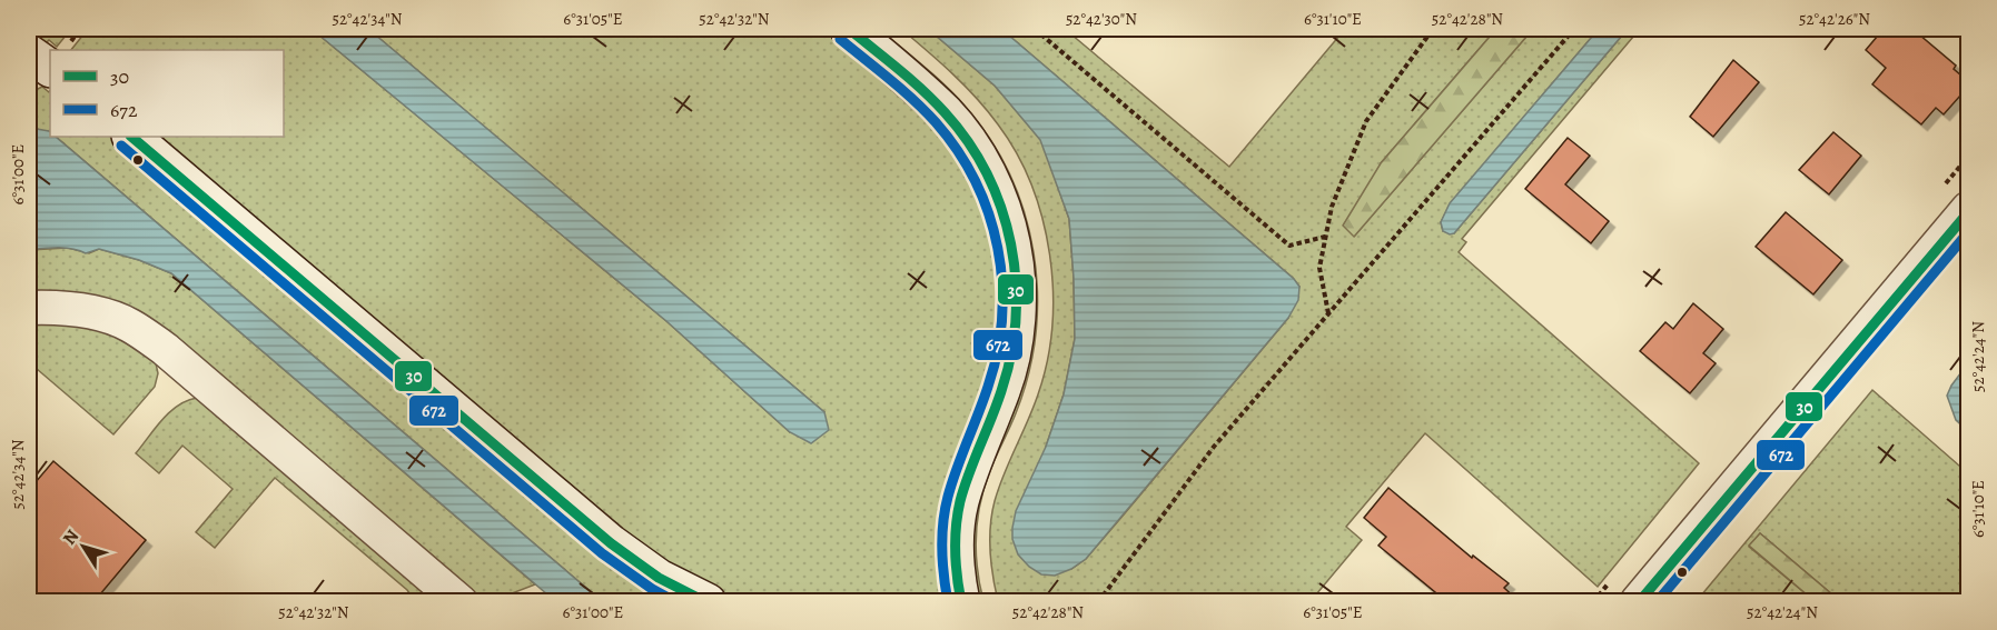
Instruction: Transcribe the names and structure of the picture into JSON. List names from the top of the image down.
{
  "lines": ["transit line 30", "transit line 672"],
  "legend": ["30", "672"],
  "north": "top left",
  "coordinates": [
    "52°42'34\"N",
    "6°31'05\"E",
    "52°42'32\"N",
    "52°42'30\"N",
    "6°31'10\"E",
    "52°42'28\"N",
    "52°42'26\"N",
    "6°31'00\"E",
    "52°42'24\"N"
  ]
}
